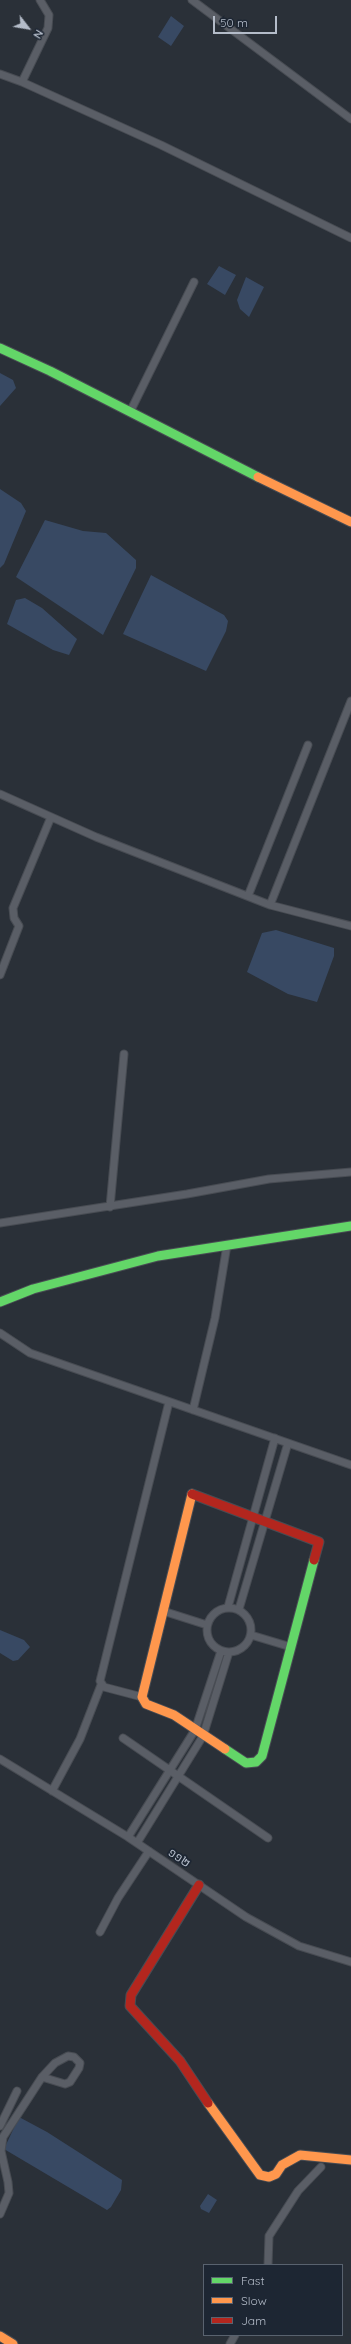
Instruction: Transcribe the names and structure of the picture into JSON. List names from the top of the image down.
{
  "streets": {
    "street": ["១១២"]
  },
  "legend": ["Fast", "Slow", "Jam"],
  "scale_bar": "50 m",
  "north": "bottom right"
}
